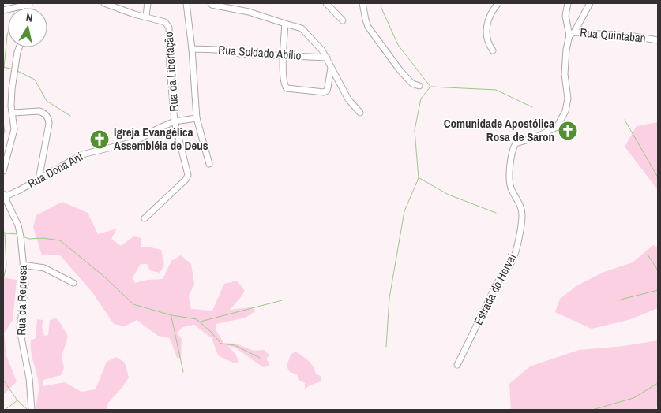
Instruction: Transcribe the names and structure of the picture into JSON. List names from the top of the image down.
{
  "streets": {
    "street": [
      "Rua Quintaban",
      "Rua Soldado Abílio",
      "Rua da Libertação",
      "Rua Dona Ani",
      "Estrada do Hervai",
      "Rua da Represa"
    ]
  },
  "crossings": [
    ["Rua Quintaban", "Estrada do Hervai"],
    ["Rua da Libertação", "Rua Dona Ani"],
    ["Rua Dona Ani", "Rua da Represa"]
  ],
  "places": {
    "church": ["Comunidade Apostólica Rosa de Saron", "Igreja Evangélica Assembléia de Deus"]
  },
  "north": "top"
}
